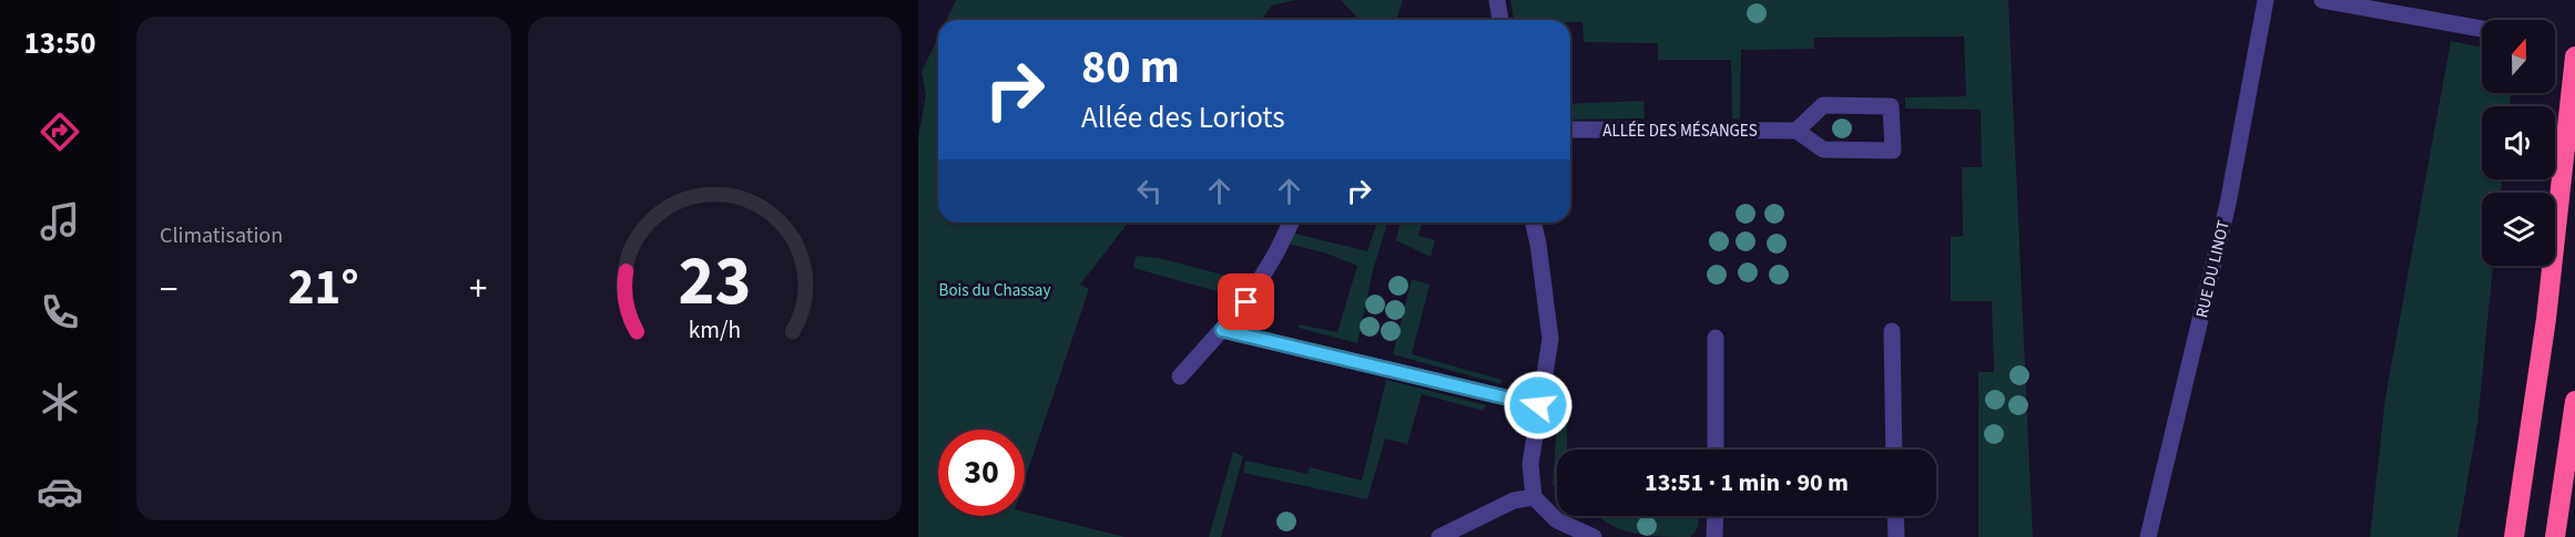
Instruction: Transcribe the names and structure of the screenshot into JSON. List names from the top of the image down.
{
  "streets": {
    "street": ["ALLÉE DES MÉSANGES", "RUE DU LINOT"]
  },
  "parks": ["Bois du Chassay"],
  "north": "top",
  "page": {
    "tabs": "13:50",
    "tile": "Climatisation",
    "turn": ["80 m", "Allée des Loriots"],
    "heat": ["−", "21°", "+"],
    "limit": "30",
    "trip": "13:51 · 1 min · 90 m",
    "gauge": ["23", "km/h"]
  }
}
